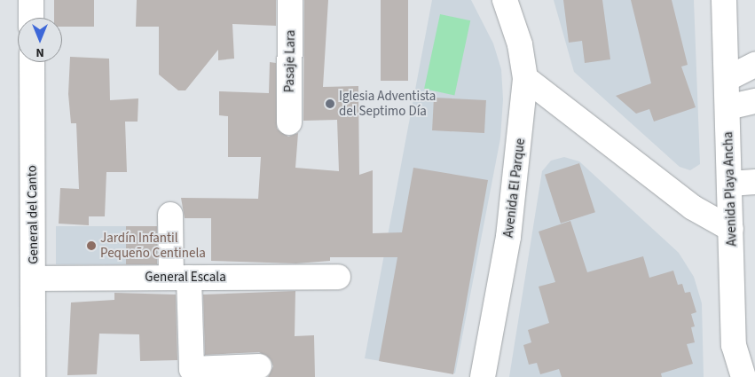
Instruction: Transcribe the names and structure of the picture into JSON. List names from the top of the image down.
{
  "streets": {
    "street": [
      "Pasaje Lara",
      "Avenida El Parque",
      "Avenida Playa Ancha",
      "General del Canto",
      "General Escala"
    ]
  },
  "crossings": [
    ["General del Canto", "General Escala"]
  ],
  "places": ["Iglesia Adventista del Septimo Día", "Jardín Infantil Pequeño Centinela"],
  "north": "bottom"
}
